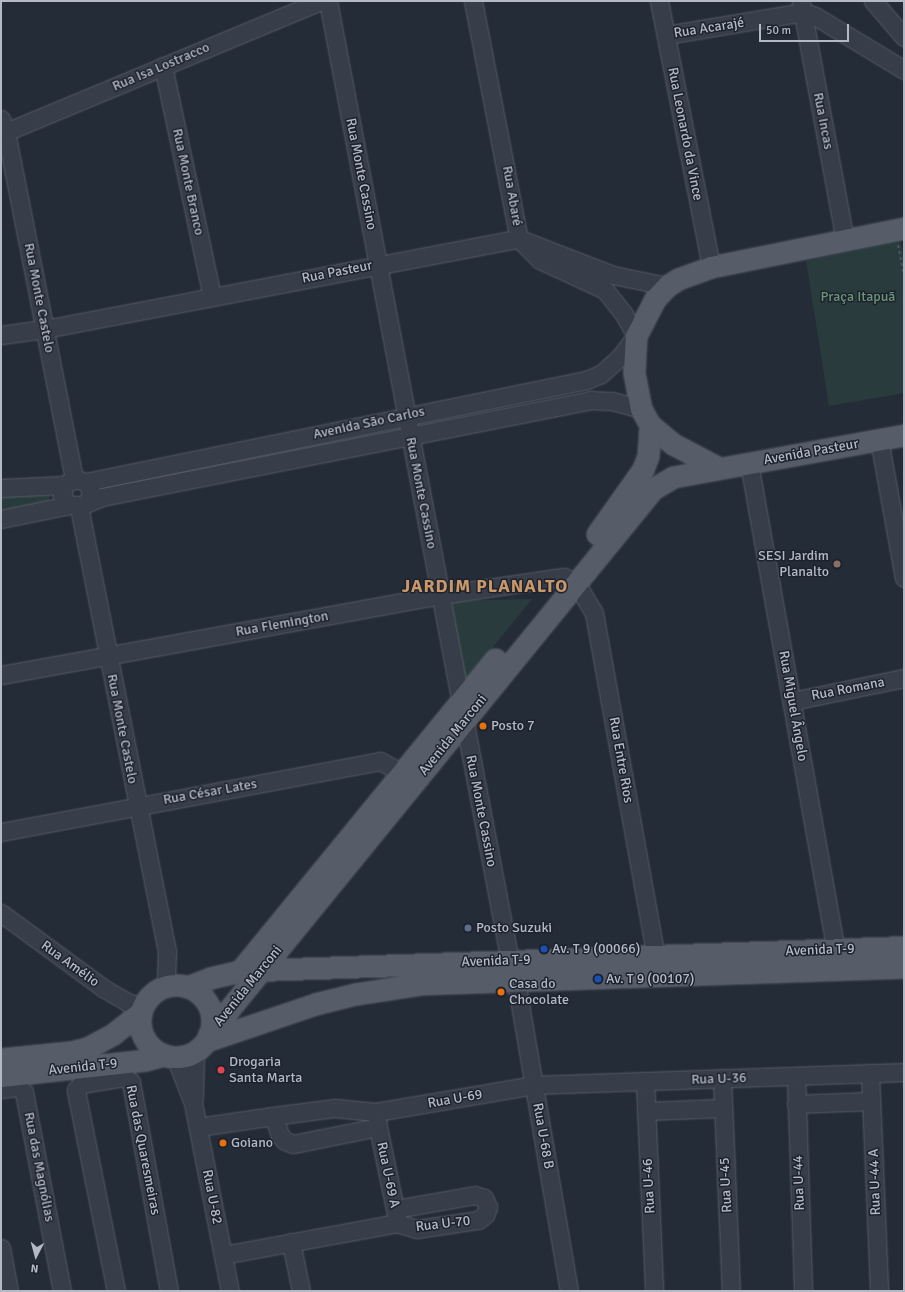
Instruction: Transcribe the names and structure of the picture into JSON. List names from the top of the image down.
{
  "streets": {
    "main road": ["Avenida Pasteur", "Avenida Marconi", "Avenida T-9"],
    "street": [
      "Rua Acarajé",
      "Rua Isa Lostracco",
      "Rua Incas",
      "Rua Leonardo da Vince",
      "Rua Monte Cassino",
      "Rua Monte Branco",
      "Rua Abaré",
      "Rua Pasteur",
      "Rua Monte Castelo",
      "Avenida São Carlos",
      "Rua Flemington",
      "Rua Romana",
      "Rua Miguel Ângelo",
      "Rua Entre Rios",
      "Rua César Lates",
      "Rua Amélio",
      "Rua U-36",
      "Rua U-69",
      "Rua U-68 B",
      "Rua das Quaresmeiras",
      "Rua das Magnólias",
      "Rua U-69 A",
      "Rua U-44 A",
      "Rua U-44",
      "Rua U-45",
      "Rua U-46",
      "Rua U-82",
      "Rua U-70"
    ]
  },
  "crossings": [
    ["Rua Acarajé", "Rua Incas"],
    ["Rua Acarajé", "Rua Leonardo da Vince"],
    ["Rua Isa Lostracco", "Rua Monte Branco"],
    ["Rua Isa Lostracco", "Rua Monte Castelo"],
    ["Rua Monte Cassino", "Rua Pasteur"],
    ["Rua Monte Cassino", "Avenida São Carlos"],
    ["Rua Monte Cassino", "Rua Flemington"],
    ["Rua Monte Cassino", "Avenida Marconi"],
    ["Rua Monte Cassino", "Avenida T-9"],
    ["Rua Monte Branco", "Rua Pasteur"],
    ["Rua Abaré", "Rua Pasteur"],
    ["Rua Pasteur", "Rua Monte Castelo"],
    ["Rua Monte Castelo", "Avenida São Carlos"],
    ["Rua Monte Castelo", "Rua Flemington"],
    ["Rua Monte Castelo", "Avenida Marconi"],
    ["Rua Monte Castelo", "Rua César Lates"],
    ["Rua Monte Castelo", "Avenida T-9"],
    ["Rua Monte Castelo", "Rua Amélio"],
    ["Rua Monte Castelo", "Rua U-82"],
    ["Avenida São Carlos", "Avenida Marconi"],
    ["Avenida Pasteur", "Rua Miguel Ângelo"],
    ["Avenida Pasteur", "Avenida Marconi"],
    ["Rua Flemington", "Avenida Marconi"],
    ["Rua Flemington", "Rua Entre Rios"],
    ["Rua Romana", "Rua Miguel Ângelo"],
    ["Rua Miguel Ângelo", "Avenida T-9"],
    ["Avenida Marconi", "Rua Entre Rios"],
    ["Avenida Marconi", "Rua César Lates"],
    ["Avenida Marconi", "Avenida T-9"],
    ["Avenida Marconi", "Rua Amélio"],
    ["Avenida Marconi", "Rua U-82"],
    ["Rua Entre Rios", "Avenida T-9"],
    ["Avenida T-9", "Rua Amélio"],
    ["Avenida T-9", "Rua U-68 B"],
    ["Avenida T-9", "Rua U-82"],
    ["Rua Amélio", "Rua U-82"],
    ["Rua U-36", "Rua U-69"],
    ["Rua U-36", "Rua U-68 B"],
    ["Rua U-36", "Rua U-44 A"],
    ["Rua U-36", "Rua U-44"],
    ["Rua U-36", "Rua U-45"],
    ["Rua U-36", "Rua U-46"],
    ["Rua U-69", "Rua U-68 B"],
    ["Rua U-69", "Rua U-69 A"],
    ["Rua U-69", "Rua U-82"],
    ["Rua U-69 A", "Rua U-70"],
    ["Rua U-82", "Rua U-70"]
  ],
  "districts": ["JARDIM PLANALTO"],
  "parks": ["Praça Itapuã"],
  "places": [
    "SESI Jardim Planalto",
    "Posto 7",
    "Posto Suzuki",
    "Av. T 9 (00066)",
    "Av. T 9 (00107)",
    "Casa do Chocolate",
    "Drogaria Santa Marta",
    "Goiano"
  ],
  "scale_bar": "50 m",
  "north": "bottom"
}
